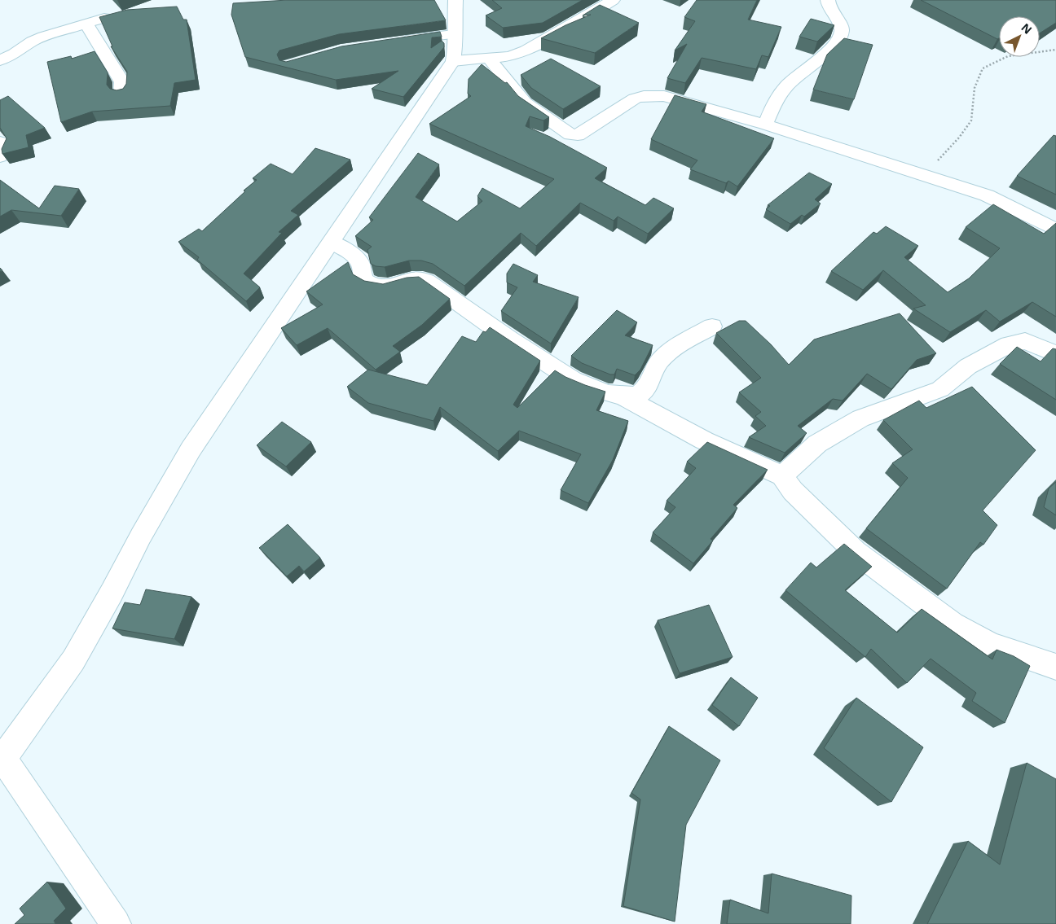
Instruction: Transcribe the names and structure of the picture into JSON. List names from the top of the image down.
{
  "north": "top right"
}
